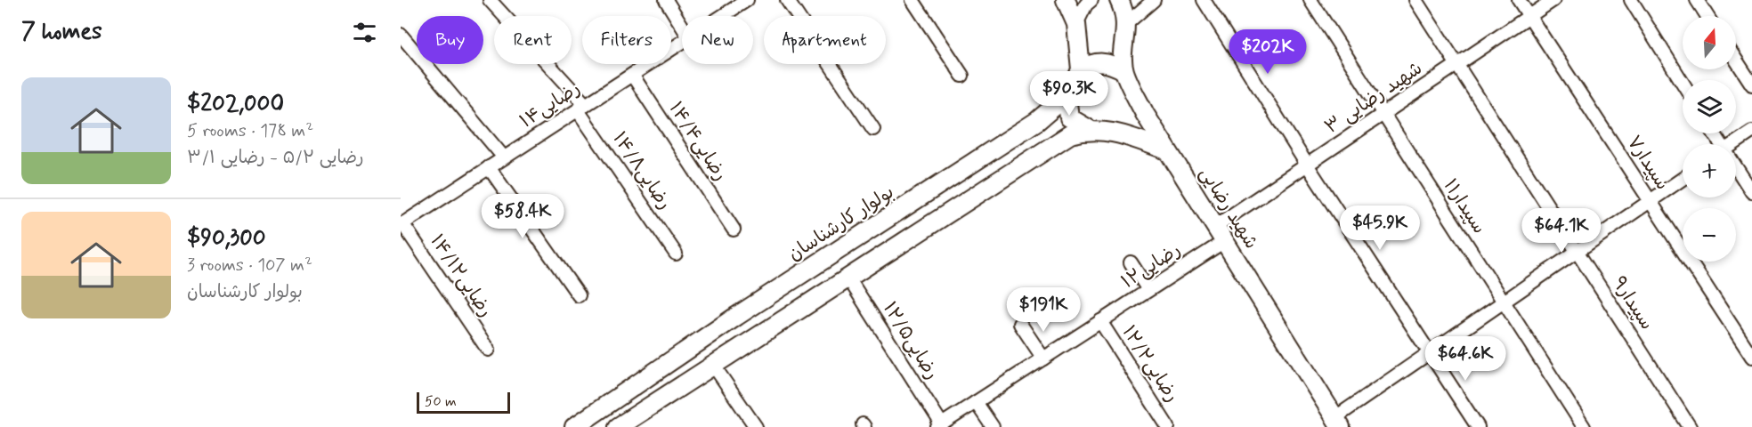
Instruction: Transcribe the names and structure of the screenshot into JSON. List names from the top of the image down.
{
  "streets": {
    "street": [
      "شهید رضایی ۳",
      "رضایی۱۴",
      "رضایی۱۴/۴",
      "سپیدار۷",
      "رضایی۱۴/۸",
      "سپیدار۱۱",
      "شهید رضایی",
      "بولوار کارشناسان",
      "رضایی۱۲",
      "رضایی۱۴/۱۲",
      "سپیدار۹",
      "رضایی۱۲/۵",
      "رضایی۱۲/۲"
    ]
  },
  "crossings": [
    ["شهید رضایی ۳", "سپیدار۷"],
    ["شهید رضایی ۳", "سپیدار۱۱"],
    ["شهید رضایی ۳", "شهید رضایی"],
    ["شهید رضایی ۳", "سپیدار۹"],
    ["رضایی۱۴", "رضایی۱۴/۴"],
    ["رضایی۱۴", "رضایی۱۴/۸"],
    ["رضایی۱۴", "رضایی۱۴/۱۲"],
    ["شهید رضایی", "بولوار کارشناسان"],
    ["شهید رضایی", "رضایی۱۲"],
    ["رضایی۱۲", "رضایی۱۲/۵"],
    ["رضایی۱۲", "رضایی۱۲/۲"]
  ],
  "scale_bar": "50 m",
  "north": "top",
  "page": {
    "heading": "7 homes",
    "map_buttons": ["+", "−"],
    "chip": [
      "Buy",
      "Rent",
      "Filters",
      "New",
      "Apartment"
    ],
    "price": [
      "$202K",
      "$90.3K",
      "$58.4K",
      "$45.9K",
      "$64.1K",
      "$191K",
      "$64.6K"
    ],
    "list": [
      {
        "name": "$202,000",
        "note": "5 rooms · 178 m² · رضایی ۵/۲ - رضایی ۳/۱"
      },
      {
        "name": "$90,300",
        "note": "3 rooms · 107 m² · بولوار کارشناسان"
      }
    ],
    "scale": "50 m"
  }
}
